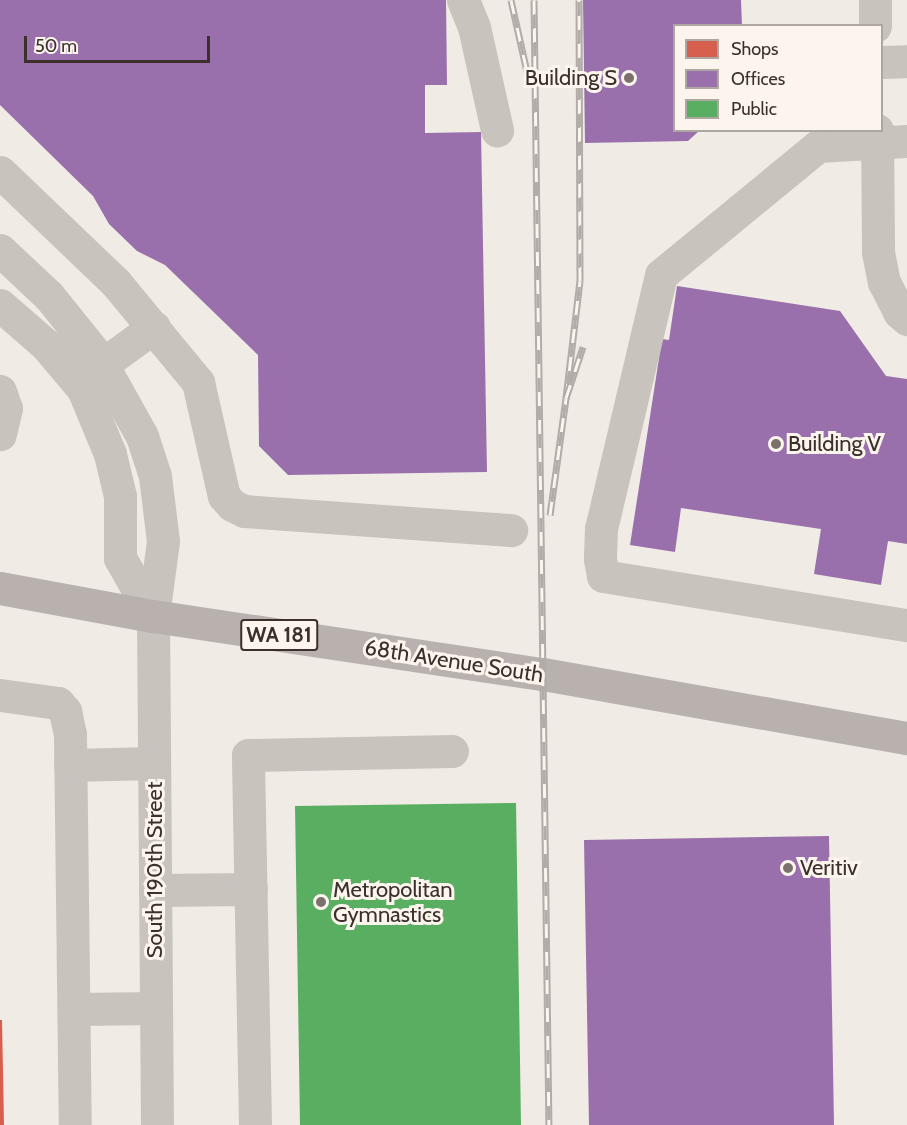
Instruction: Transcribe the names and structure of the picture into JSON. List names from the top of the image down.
{
  "streets": {
    "main road": ["WA 181", "68th Avenue South"],
    "street": ["South 190th Street"]
  },
  "crossings": [
    ["68th Avenue South", "South 190th Street"]
  ],
  "places": [
    "Building S",
    "Building V",
    "Veritiv",
    "Metropolitan Gymnastics"
  ],
  "legend": ["Shops", "Offices", "Public"],
  "scale_bar": "50 m"
}
